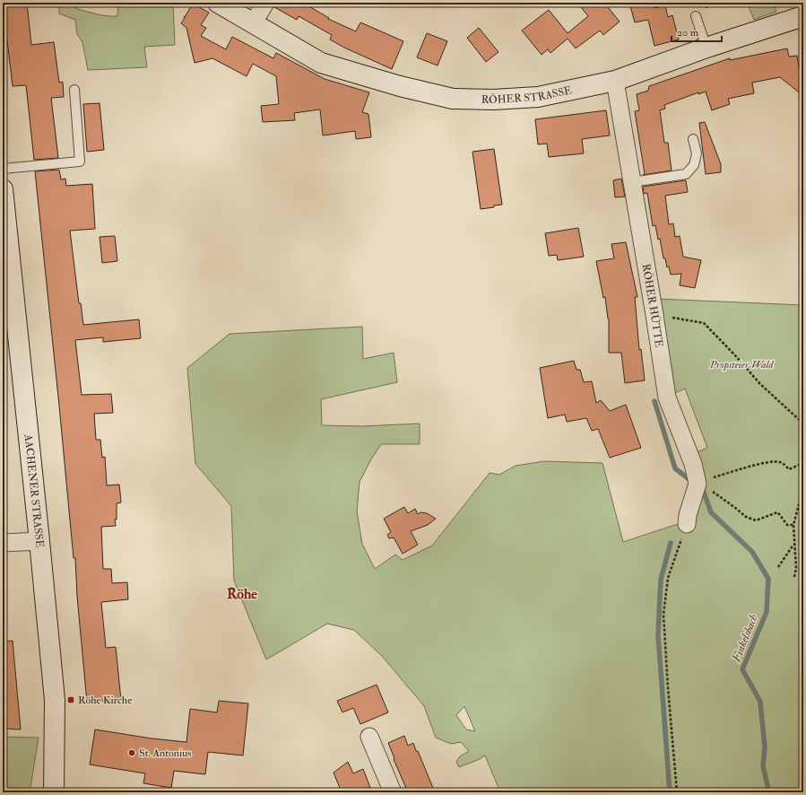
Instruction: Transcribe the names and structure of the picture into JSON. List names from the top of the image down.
{
  "streets": {
    "main road": ["RÖHER STRASSE", "AACHENER STRASSE"],
    "street": ["RÖHER HÜTTE"]
  },
  "crossings": [
    ["RÖHER STRASSE", "RÖHER HÜTTE"]
  ],
  "districts": ["Röhe"],
  "water": ["Finkelsbach"],
  "parks": ["Propsteier Wald"],
  "places": {
    "transit": ["Röhe Kirche"],
    "other": ["St. Antonius"]
  },
  "scale_bar": "20 m"
}
